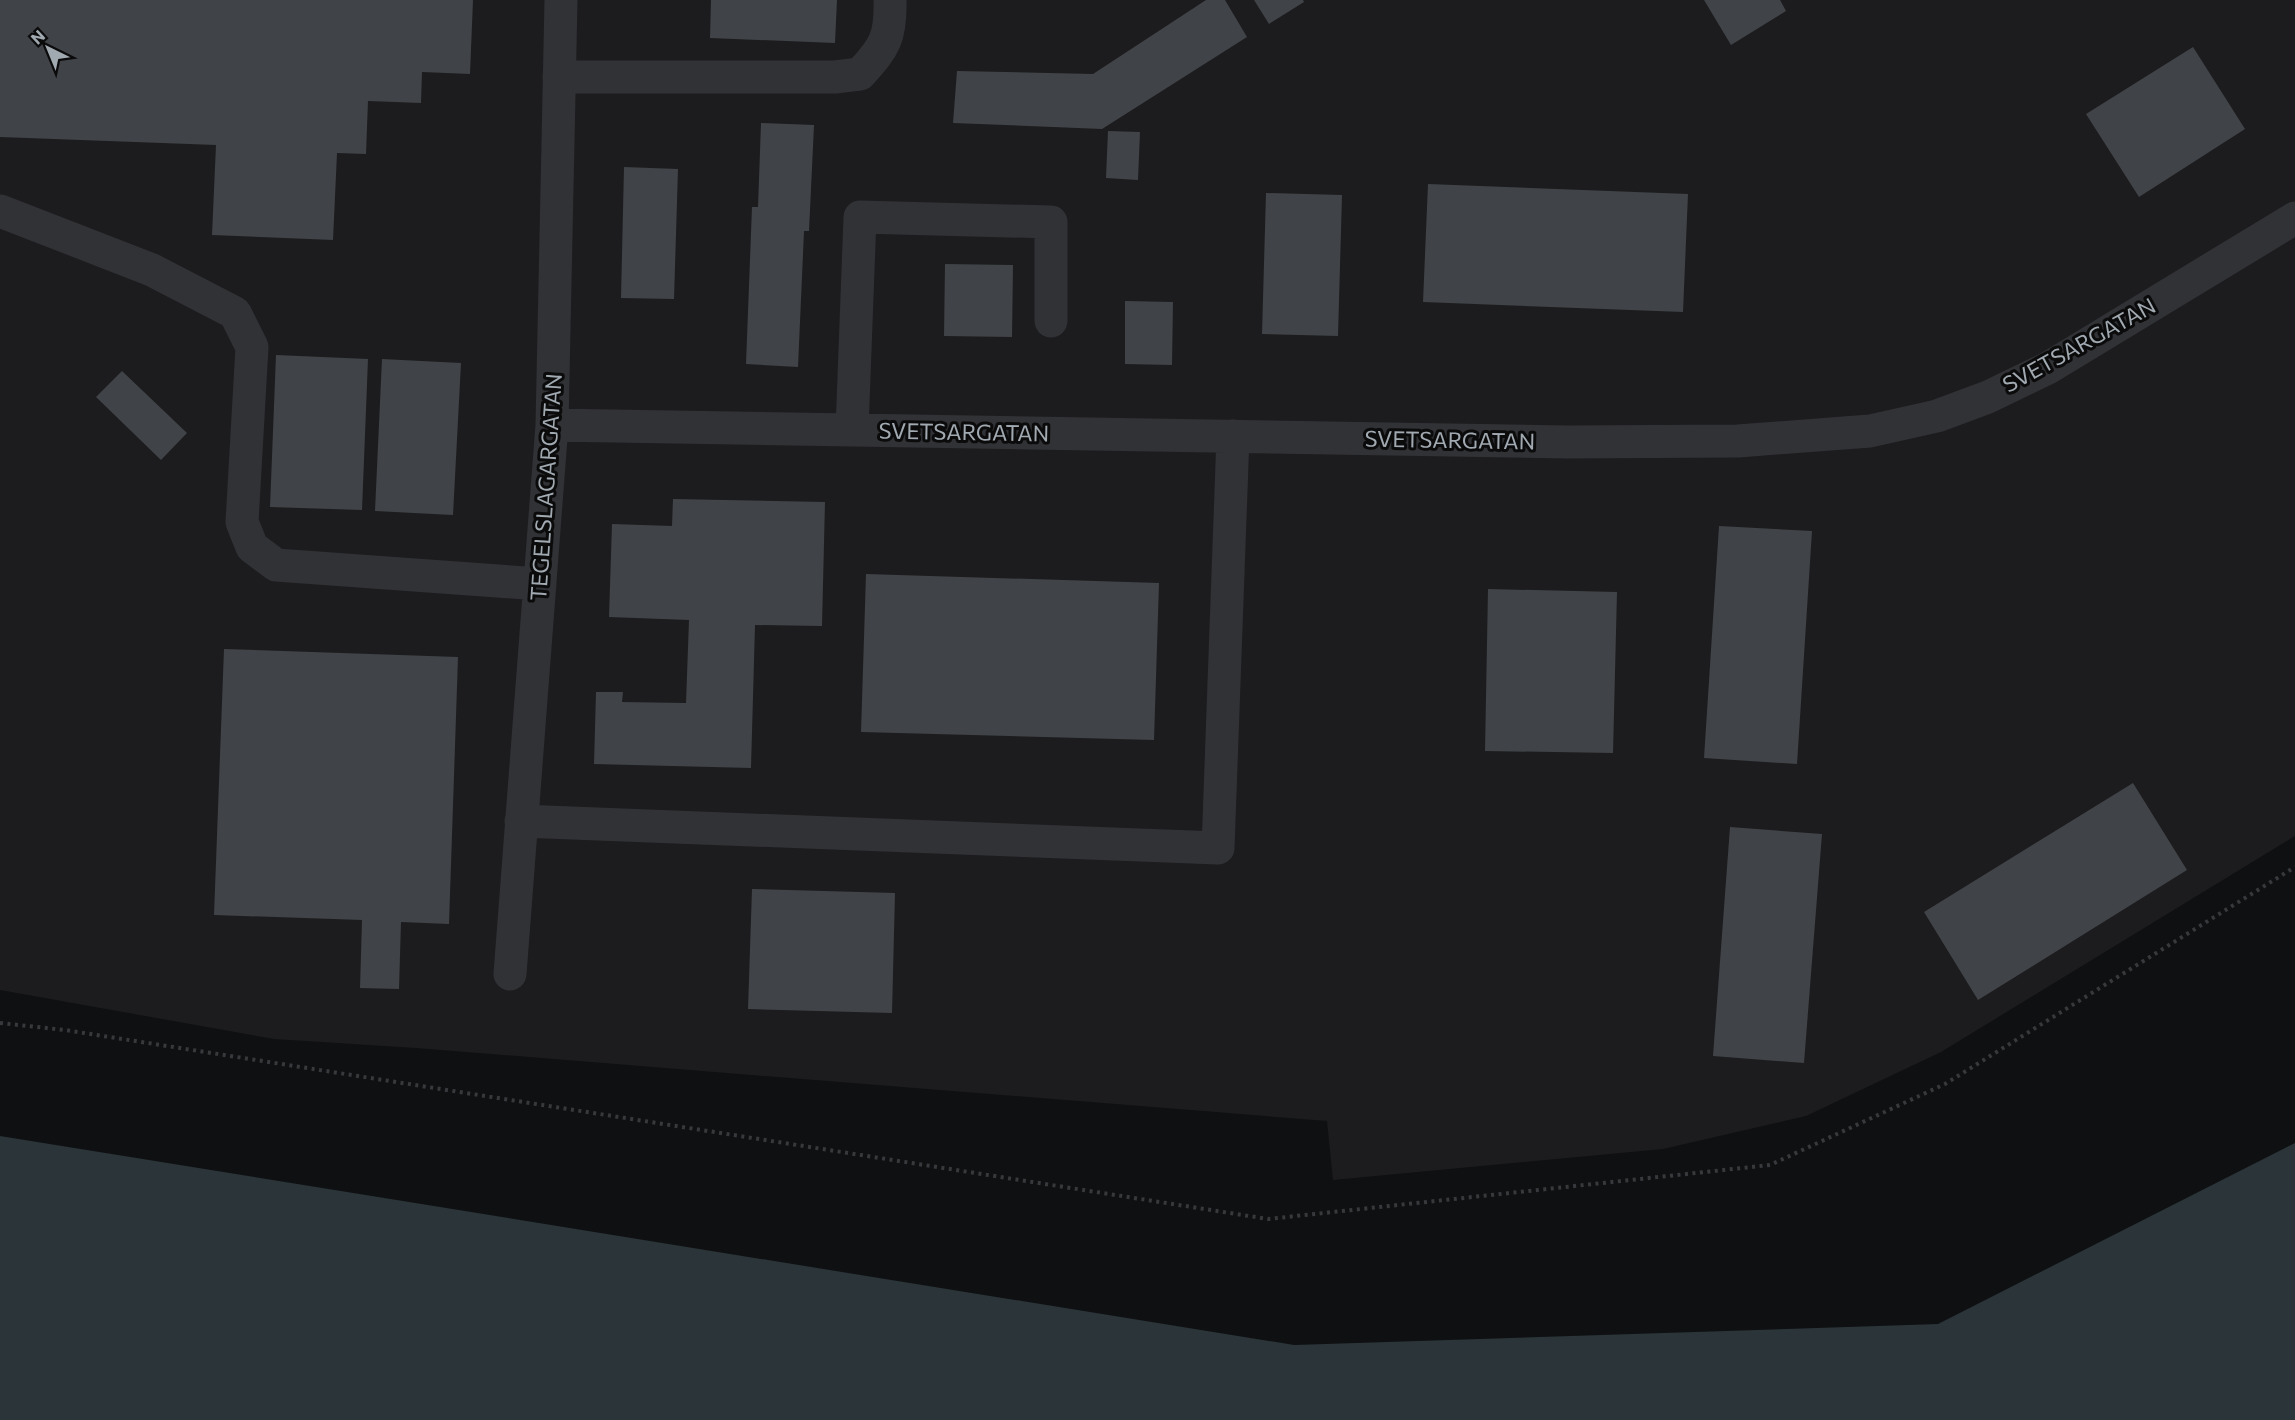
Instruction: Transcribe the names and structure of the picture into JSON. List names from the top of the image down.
{
  "streets": {
    "street": ["SVETSARGATAN", "TEGELSLAGARGATAN"]
  },
  "crossings": [
    ["SVETSARGATAN", "TEGELSLAGARGATAN"]
  ],
  "north": "top left"
}
